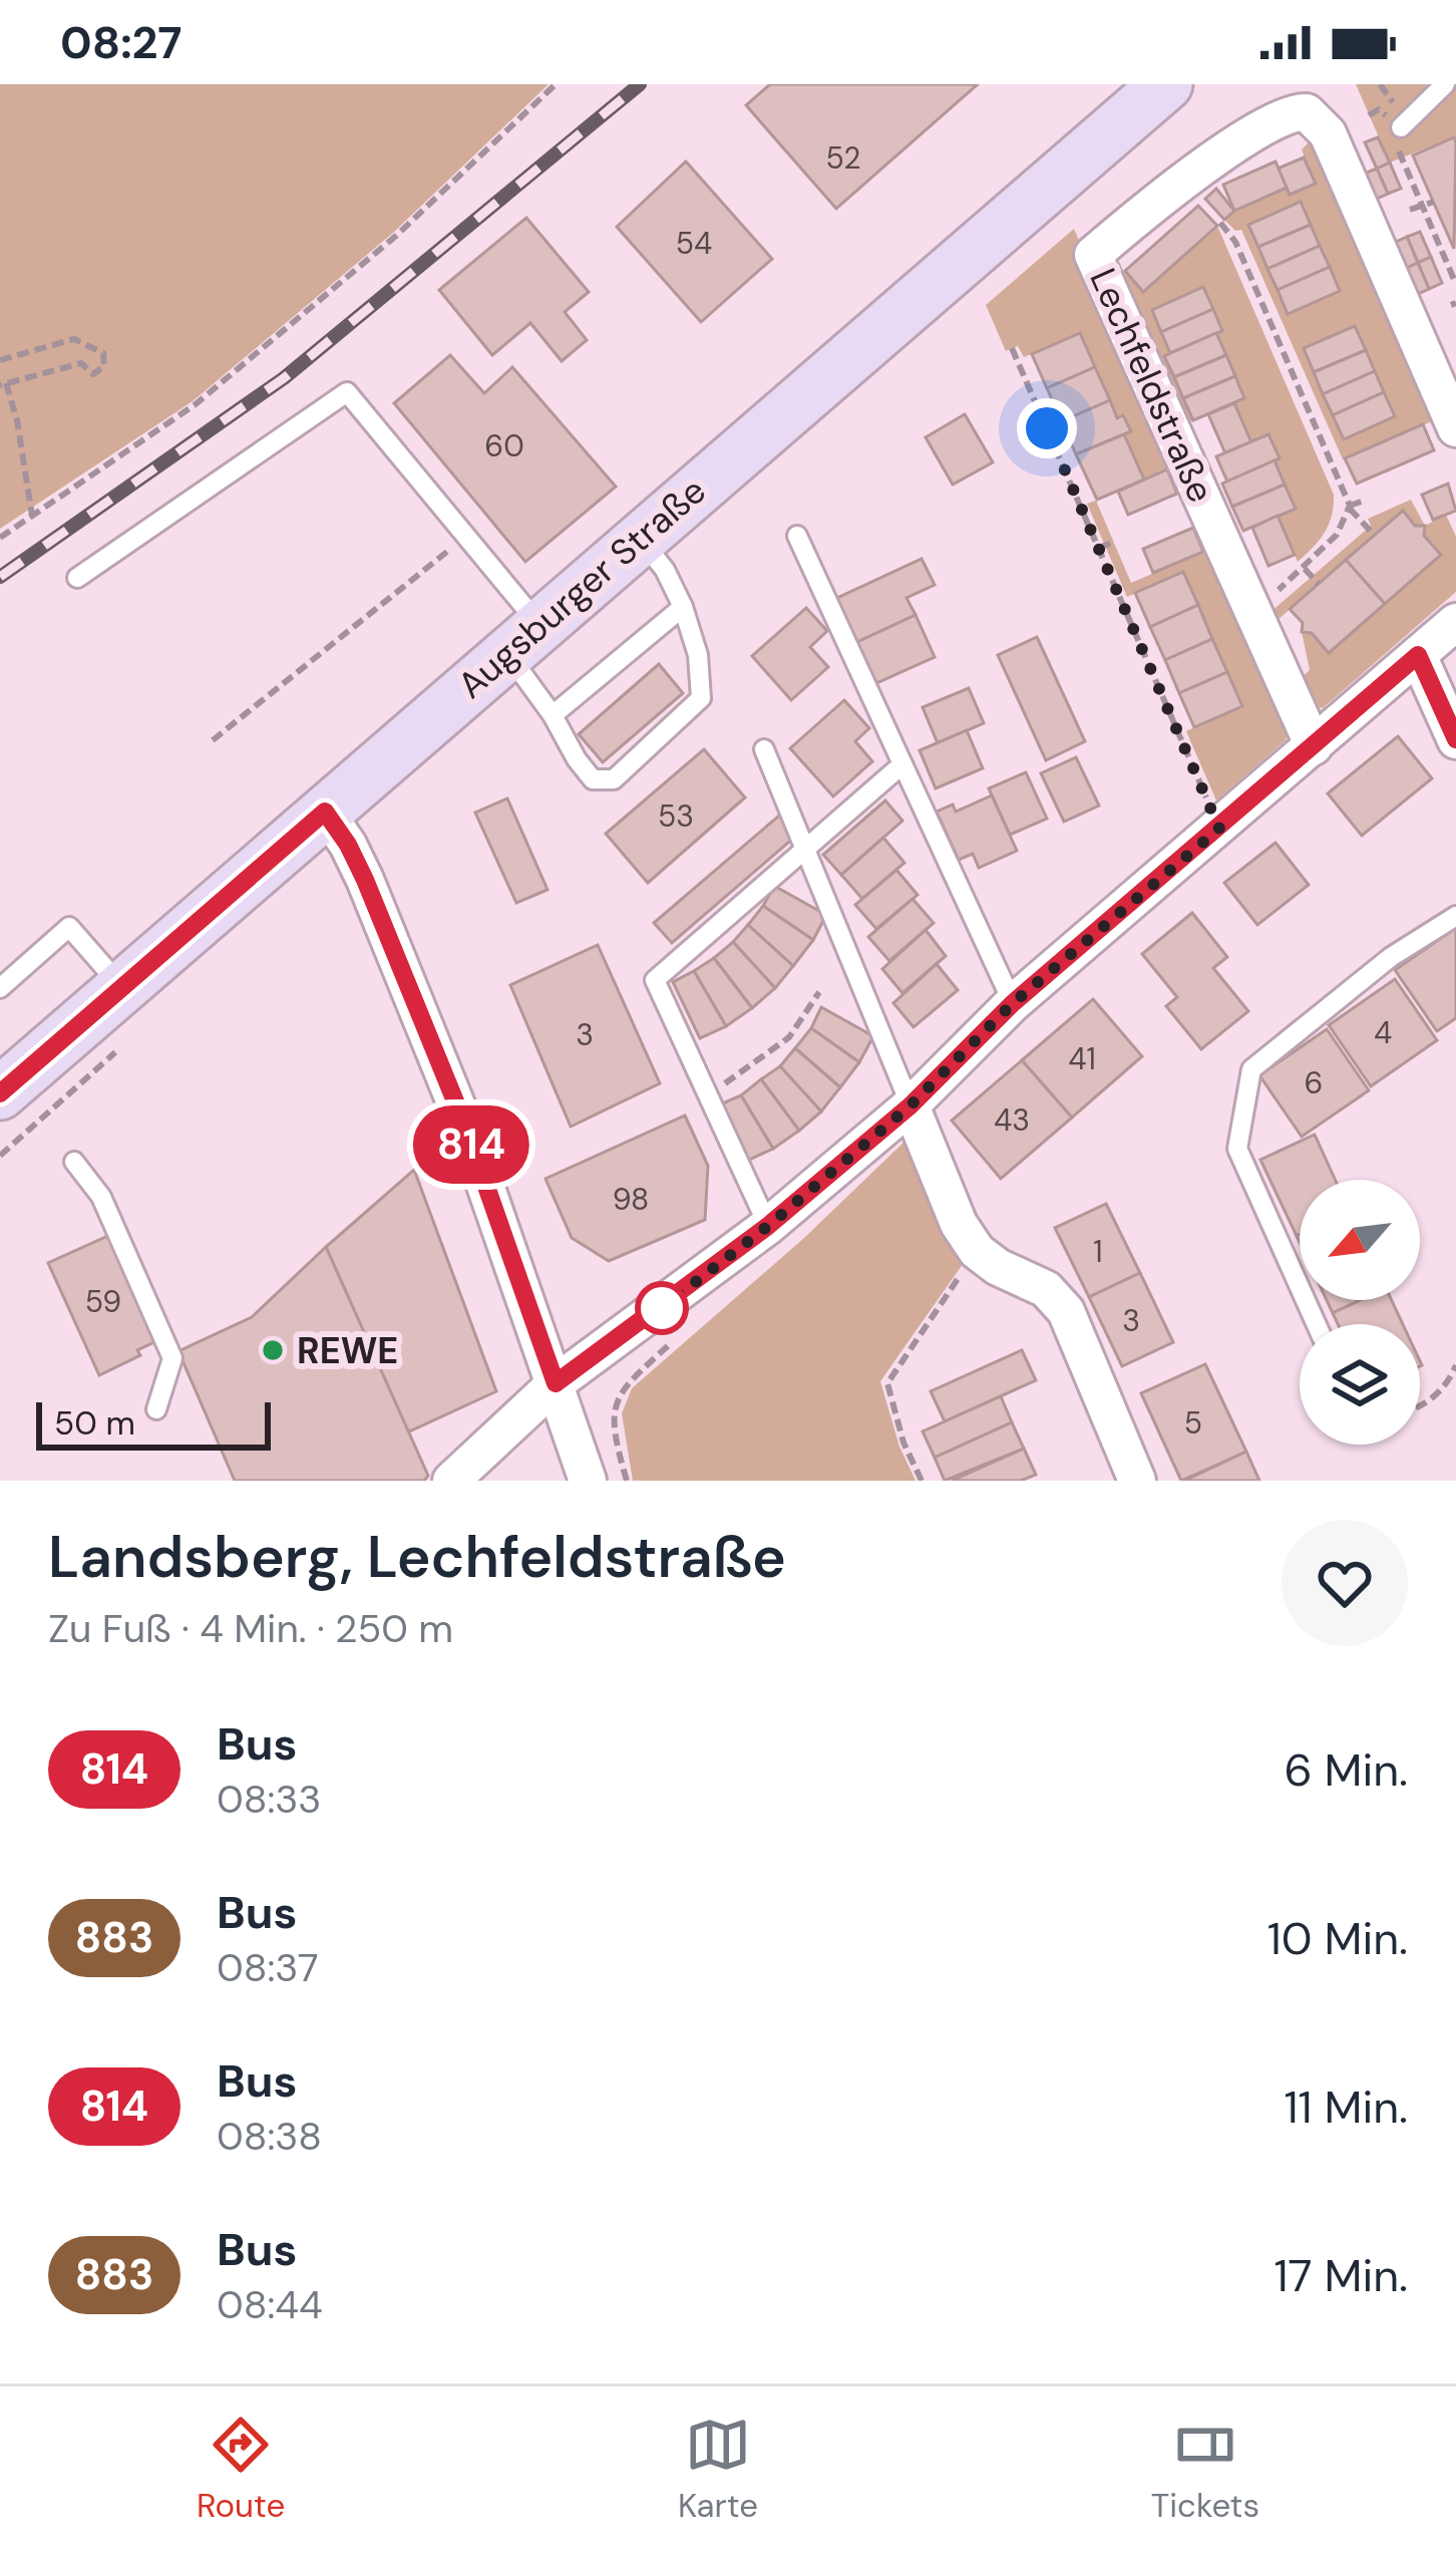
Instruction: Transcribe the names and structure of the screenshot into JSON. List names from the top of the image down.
{
  "streets": {
    "main road": ["Augsburger Straße"],
    "street": ["Lechfeldstraße"]
  },
  "places": ["REWE"],
  "lines": ["bus line 814"],
  "house_numbers": [
    "52",
    "54",
    "60",
    "53",
    "4",
    "3",
    "41",
    "6",
    "43",
    "98",
    "1",
    "59",
    "3",
    "5"
  ],
  "scale_bar": "50 m",
  "north": "bottom left",
  "page": {
    "status": "08:27",
    "on_map": "814",
    "scale": "50 m",
    "heading": ["Landsberg, Lechfeldstraße", "Zu Fuß · 4 Min. · 250 m"],
    "list": [
      {
        "mark": "814",
        "name": "Bus",
        "note": "08:33",
        "value": "6 Min."
      },
      {
        "mark": "883",
        "name": "Bus",
        "note": "08:37",
        "value": "10 Min."
      },
      {
        "mark": "814",
        "name": "Bus",
        "note": "08:38",
        "value": "11 Min."
      },
      {
        "mark": "883",
        "name": "Bus",
        "note": "08:44",
        "value": "17 Min."
      }
    ],
    "tabs": ["Route", "Karte", "Tickets"]
  }
}
